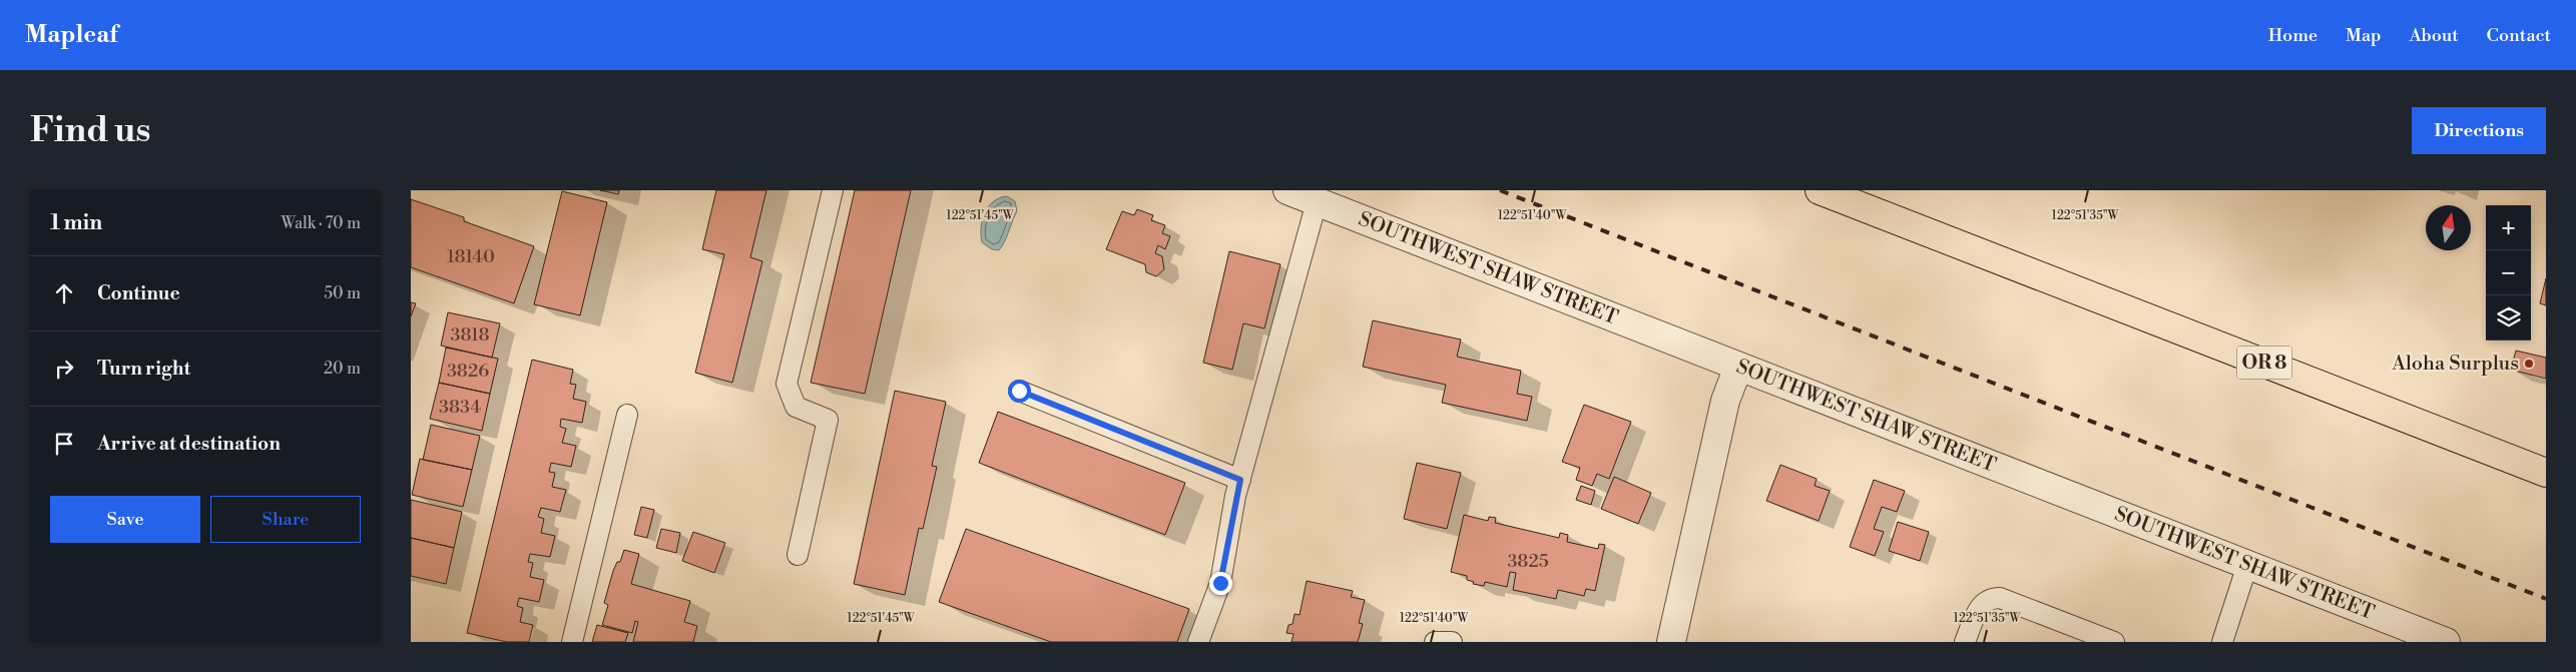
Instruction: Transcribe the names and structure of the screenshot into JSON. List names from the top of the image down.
{
  "streets": {
    "main road": ["OR 8"],
    "street": ["SOUTHWEST SHAW STREET"]
  },
  "places": ["Aloha Surplus"],
  "house_numbers": [
    "18140",
    "3818",
    "3826",
    "3834",
    "3825"
  ],
  "north": "top",
  "page": {
    "header": "Mapleaf",
    "nav": [
      "Home",
      "Map",
      "About",
      "Contact"
    ],
    "buttons": [
      "Directions",
      ["Save", "Share"]
    ],
    "title": "Find us",
    "heading": ["1 min", "Walk · 70 m"],
    "map_buttons": ["+", "−"],
    "list": [
      ["Continue", "50 m"],
      ["Turn right", "20 m"],
      "Arrive at destination"
    ]
  },
  "coordinates": ["122°51'45\"W", "122°51'40\"W", "122°51'35\"W"]
}
